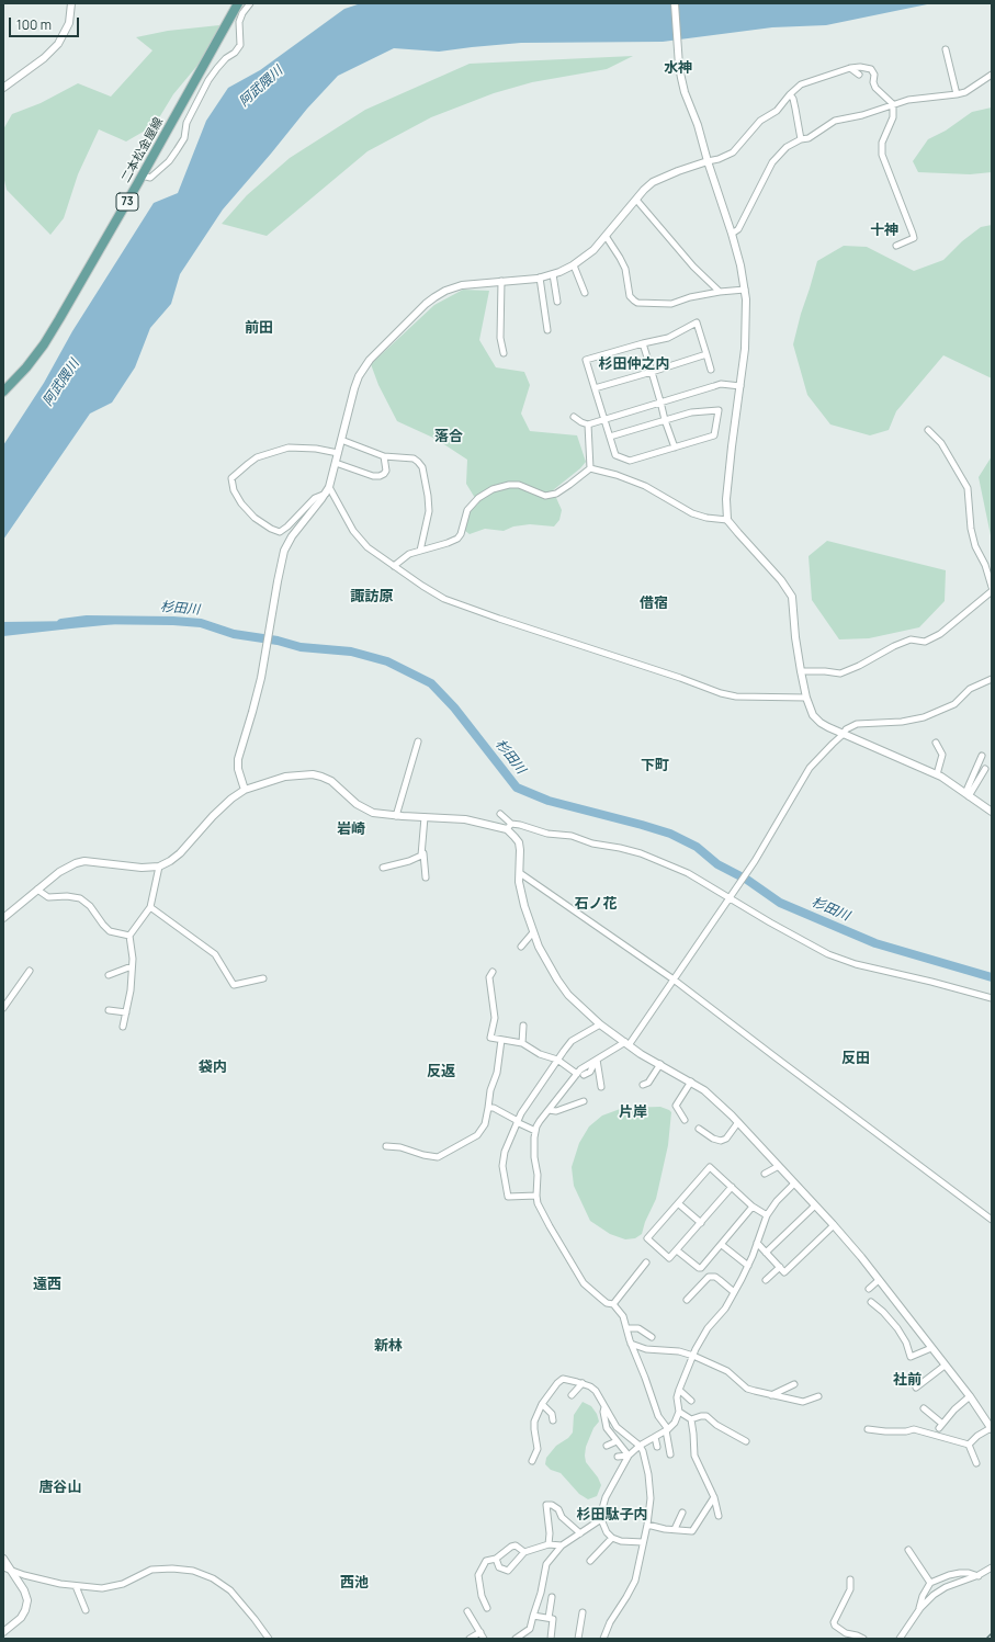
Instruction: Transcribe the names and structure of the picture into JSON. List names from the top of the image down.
{
  "streets": {
    "main road": ["二本松金屋線", "73"]
  },
  "districts": [
    "水神",
    "十神",
    "前田",
    "杉田仲之内",
    "落合",
    "諏訪原",
    "借宿",
    "下町",
    "岩崎",
    "石ノ花",
    "反田",
    "袋内",
    "反返",
    "片岸",
    "遠西",
    "新林",
    "社前",
    "唐谷山",
    "杉田駄子内",
    "西池"
  ],
  "water": ["阿武隈川", "杉田川"],
  "scale_bar": "100 m"
}
